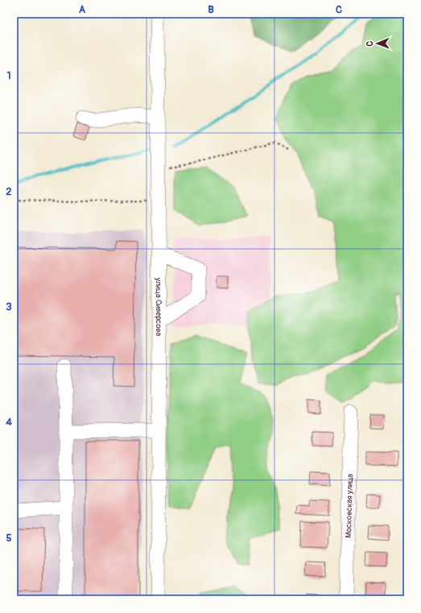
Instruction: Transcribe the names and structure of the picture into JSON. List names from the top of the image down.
{
  "streets": {
    "street": ["улица Сиверсова", "Московская улица"]
  },
  "north": "left",
  "grid": {
    "columns": ["A", "B", "C"],
    "rows": [
      "1",
      "2",
      "3",
      "4",
      "5"
    ]
  }
}
